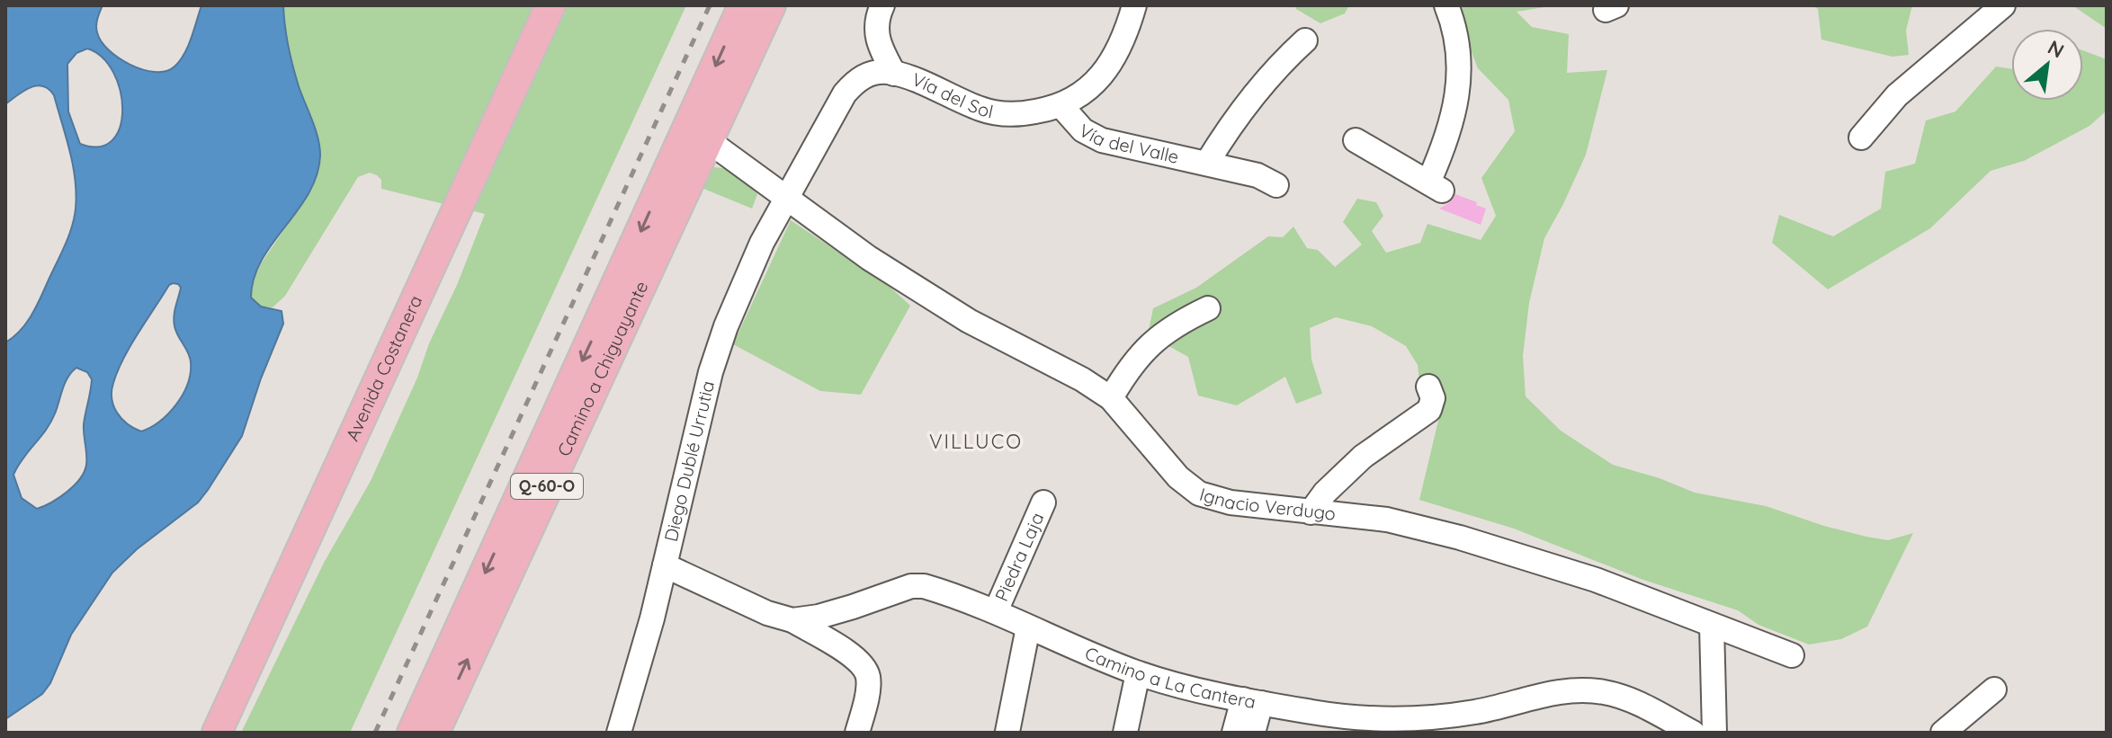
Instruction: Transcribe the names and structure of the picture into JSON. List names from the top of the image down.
{
  "streets": {
    "main road": ["Camino a Chiguayante", "Avenida Costanera", "Q-60-O"],
    "street": [
      "Vía del Sol",
      "Vía del Valle",
      "Diego Dublé Urrutia",
      "Ignacio Verdugo",
      "Piedra Laja",
      "Camino a La Cantera"
    ]
  },
  "crossings": [
    ["Vía del Sol", "Vía del Valle"],
    ["Vía del Sol", "Diego Dublé Urrutia"],
    ["Vía del Sol", "Ignacio Verdugo"],
    ["Camino a Chiguayante", "Ignacio Verdugo"],
    ["Diego Dublé Urrutia", "Ignacio Verdugo"],
    ["Diego Dublé Urrutia", "Camino a La Cantera"],
    ["Piedra Laja", "Camino a La Cantera"]
  ],
  "districts": ["VILLUCO"],
  "north": "top right"
}
